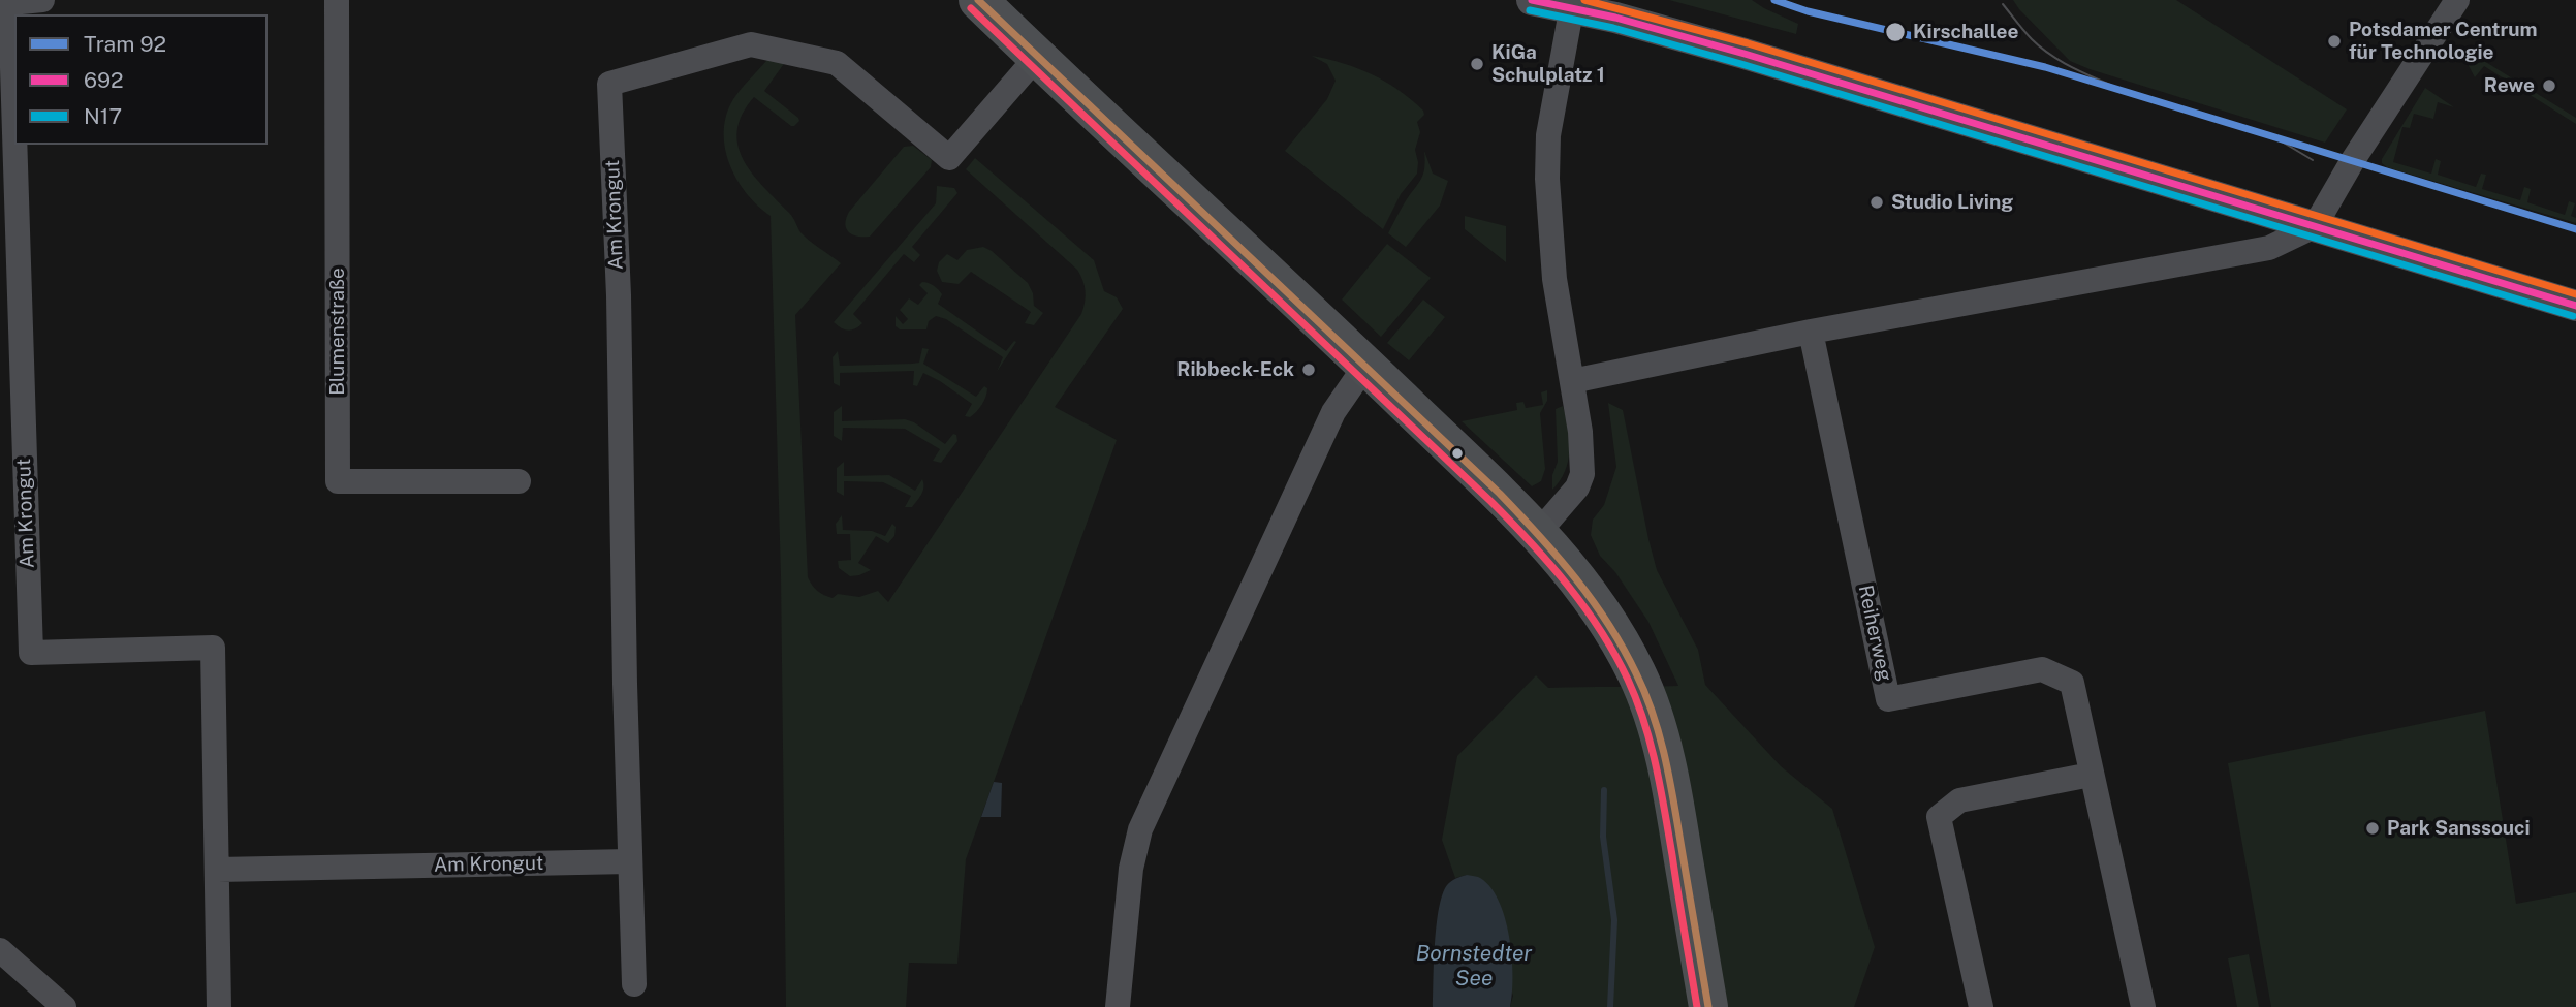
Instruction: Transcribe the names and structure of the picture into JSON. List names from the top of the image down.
{
  "streets": {
    "street": ["Am Krongut", "Blumenstraße", "Reiherweg"]
  },
  "water": ["Bornstedter See"],
  "places": [
    "Kirschallee",
    "Potsdamer Centrum für Technologie",
    "KiGa Schulplatz 1",
    "Rewe",
    "Studio Living",
    "Ribbeck-Eck",
    "Park Sanssouci"
  ],
  "lines": ["tram line 92", "transit line 692", "transit line N17"],
  "legend": ["Tram 92", "692", "N17"]
}
